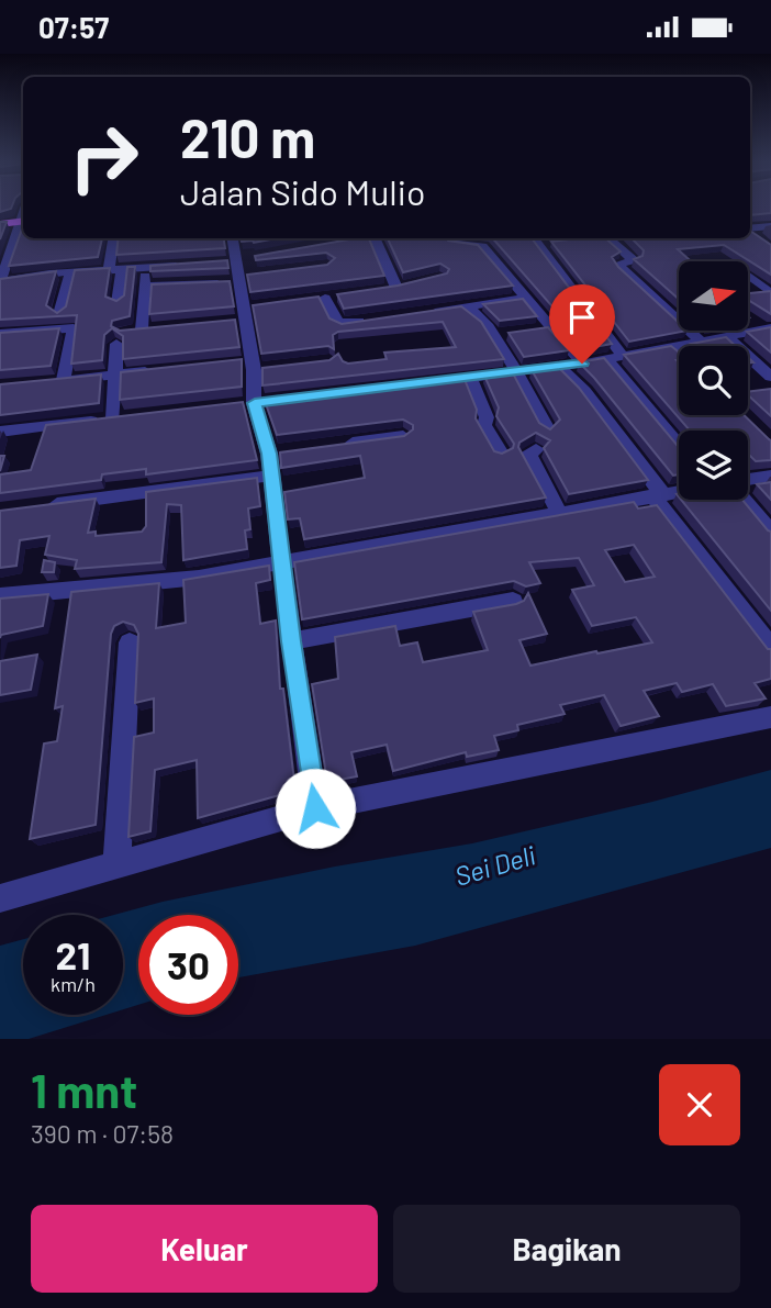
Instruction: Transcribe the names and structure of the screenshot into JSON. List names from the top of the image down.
{
  "water": ["Sei Deli"],
  "north": "right",
  "page": {
    "status": "07:57",
    "turn": ["210 m", "Jalan Sido Mulio"],
    "speed": "21 km/h",
    "limit": "30",
    "heading": ["1 mnt", "390 m · 07:58"],
    "buttons": ["Keluar", "Bagikan"]
  }
}
